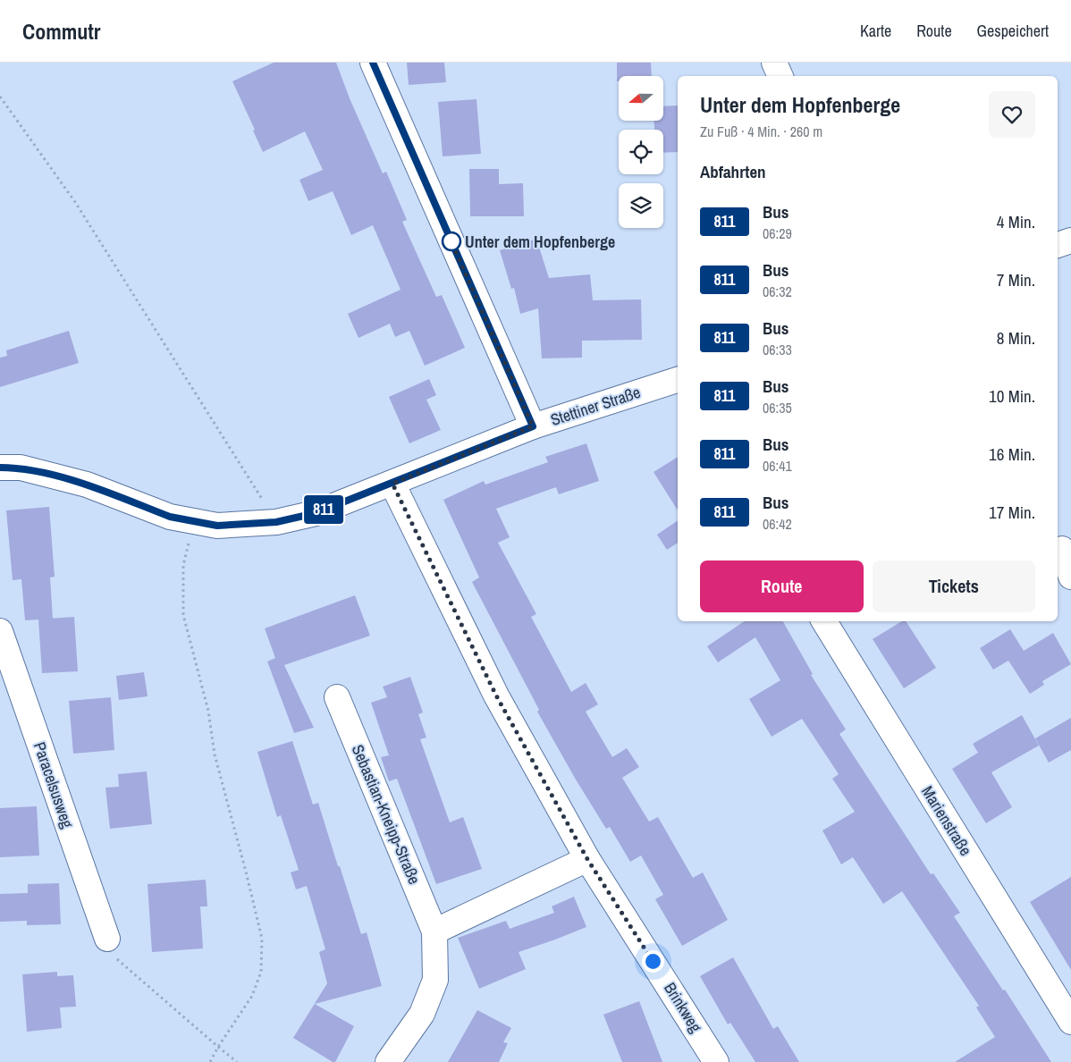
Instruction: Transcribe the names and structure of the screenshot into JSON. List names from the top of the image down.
{
  "streets": {
    "street": [
      "Stettiner Straße",
      "Paracelsusweg",
      "Sebastian-Kneipp-Straße",
      "Marienstraße",
      "Brinkweg"
    ]
  },
  "crossings": [
    ["Stettiner Straße", "Brinkweg"]
  ],
  "places": ["Unter dem Hopfenberge"],
  "lines": ["bus line 811"],
  "north": "left",
  "page": {
    "header": "Commutr",
    "nav": ["Karte", "Route", "Gespeichert"],
    "on_map": "811",
    "heading": [
      ["Unter dem Hopfenberge", "Zu Fuß · 4 Min. · 260 m"],
      "Abfahrten"
    ],
    "list": [
      {
        "mark": "811",
        "name": "Bus",
        "note": "06:29",
        "value": "4 Min."
      },
      {
        "mark": "811",
        "name": "Bus",
        "note": "06:32",
        "value": "7 Min."
      },
      {
        "mark": "811",
        "name": "Bus",
        "note": "06:33",
        "value": "8 Min."
      },
      {
        "mark": "811",
        "name": "Bus",
        "note": "06:35",
        "value": "10 Min."
      },
      {
        "mark": "811",
        "name": "Bus",
        "note": "06:41",
        "value": "16 Min."
      },
      {
        "mark": "811",
        "name": "Bus",
        "note": "06:42",
        "value": "17 Min."
      }
    ],
    "buttons": ["Route", "Tickets"]
  }
}
